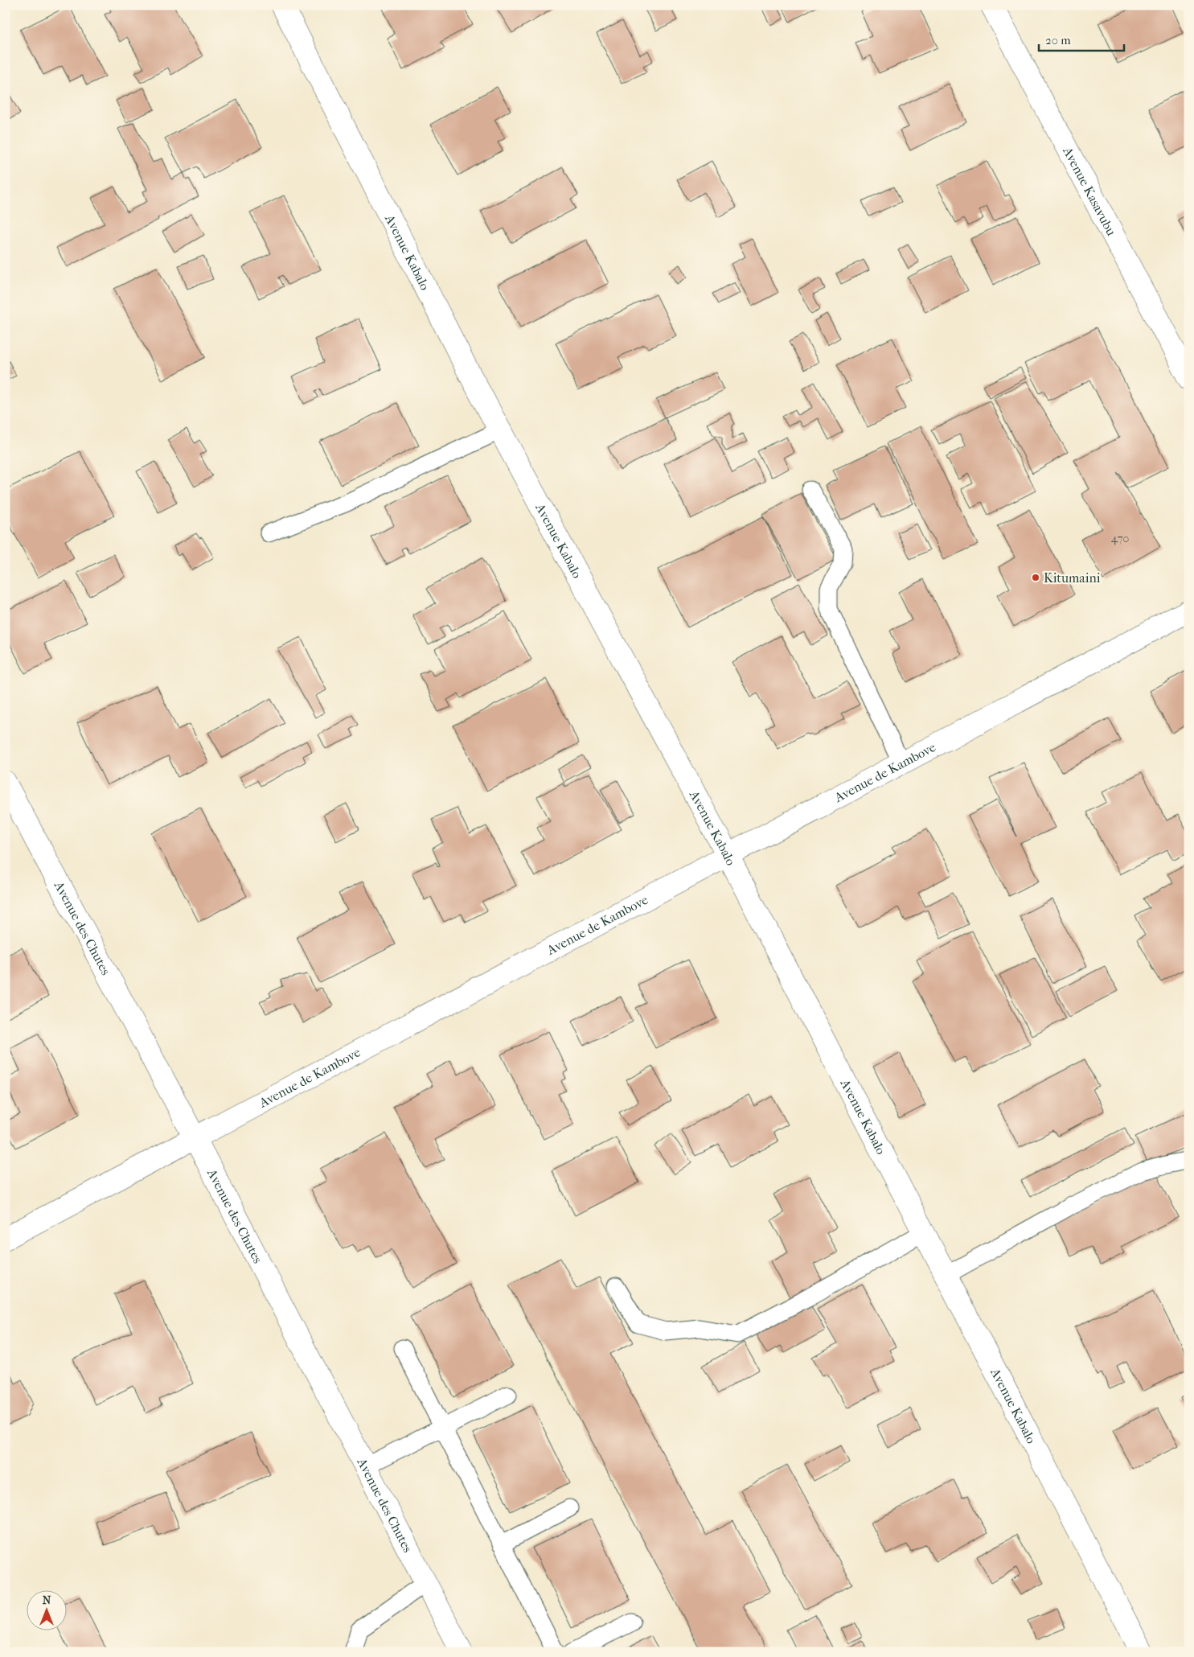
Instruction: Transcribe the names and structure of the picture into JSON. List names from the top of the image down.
{
  "streets": {
    "street": [
      "Avenue Kasavubu",
      "Avenue Kabalo",
      "Avenue de Kambove",
      "Avenue des Chutes"
    ]
  },
  "crossings": [
    ["Avenue Kabalo", "Avenue de Kambove"],
    ["Avenue de Kambove", "Avenue des Chutes"]
  ],
  "places": ["Kitumaini"],
  "house_numbers": ["470"],
  "scale_bar": "20 m",
  "north": "top"
}
